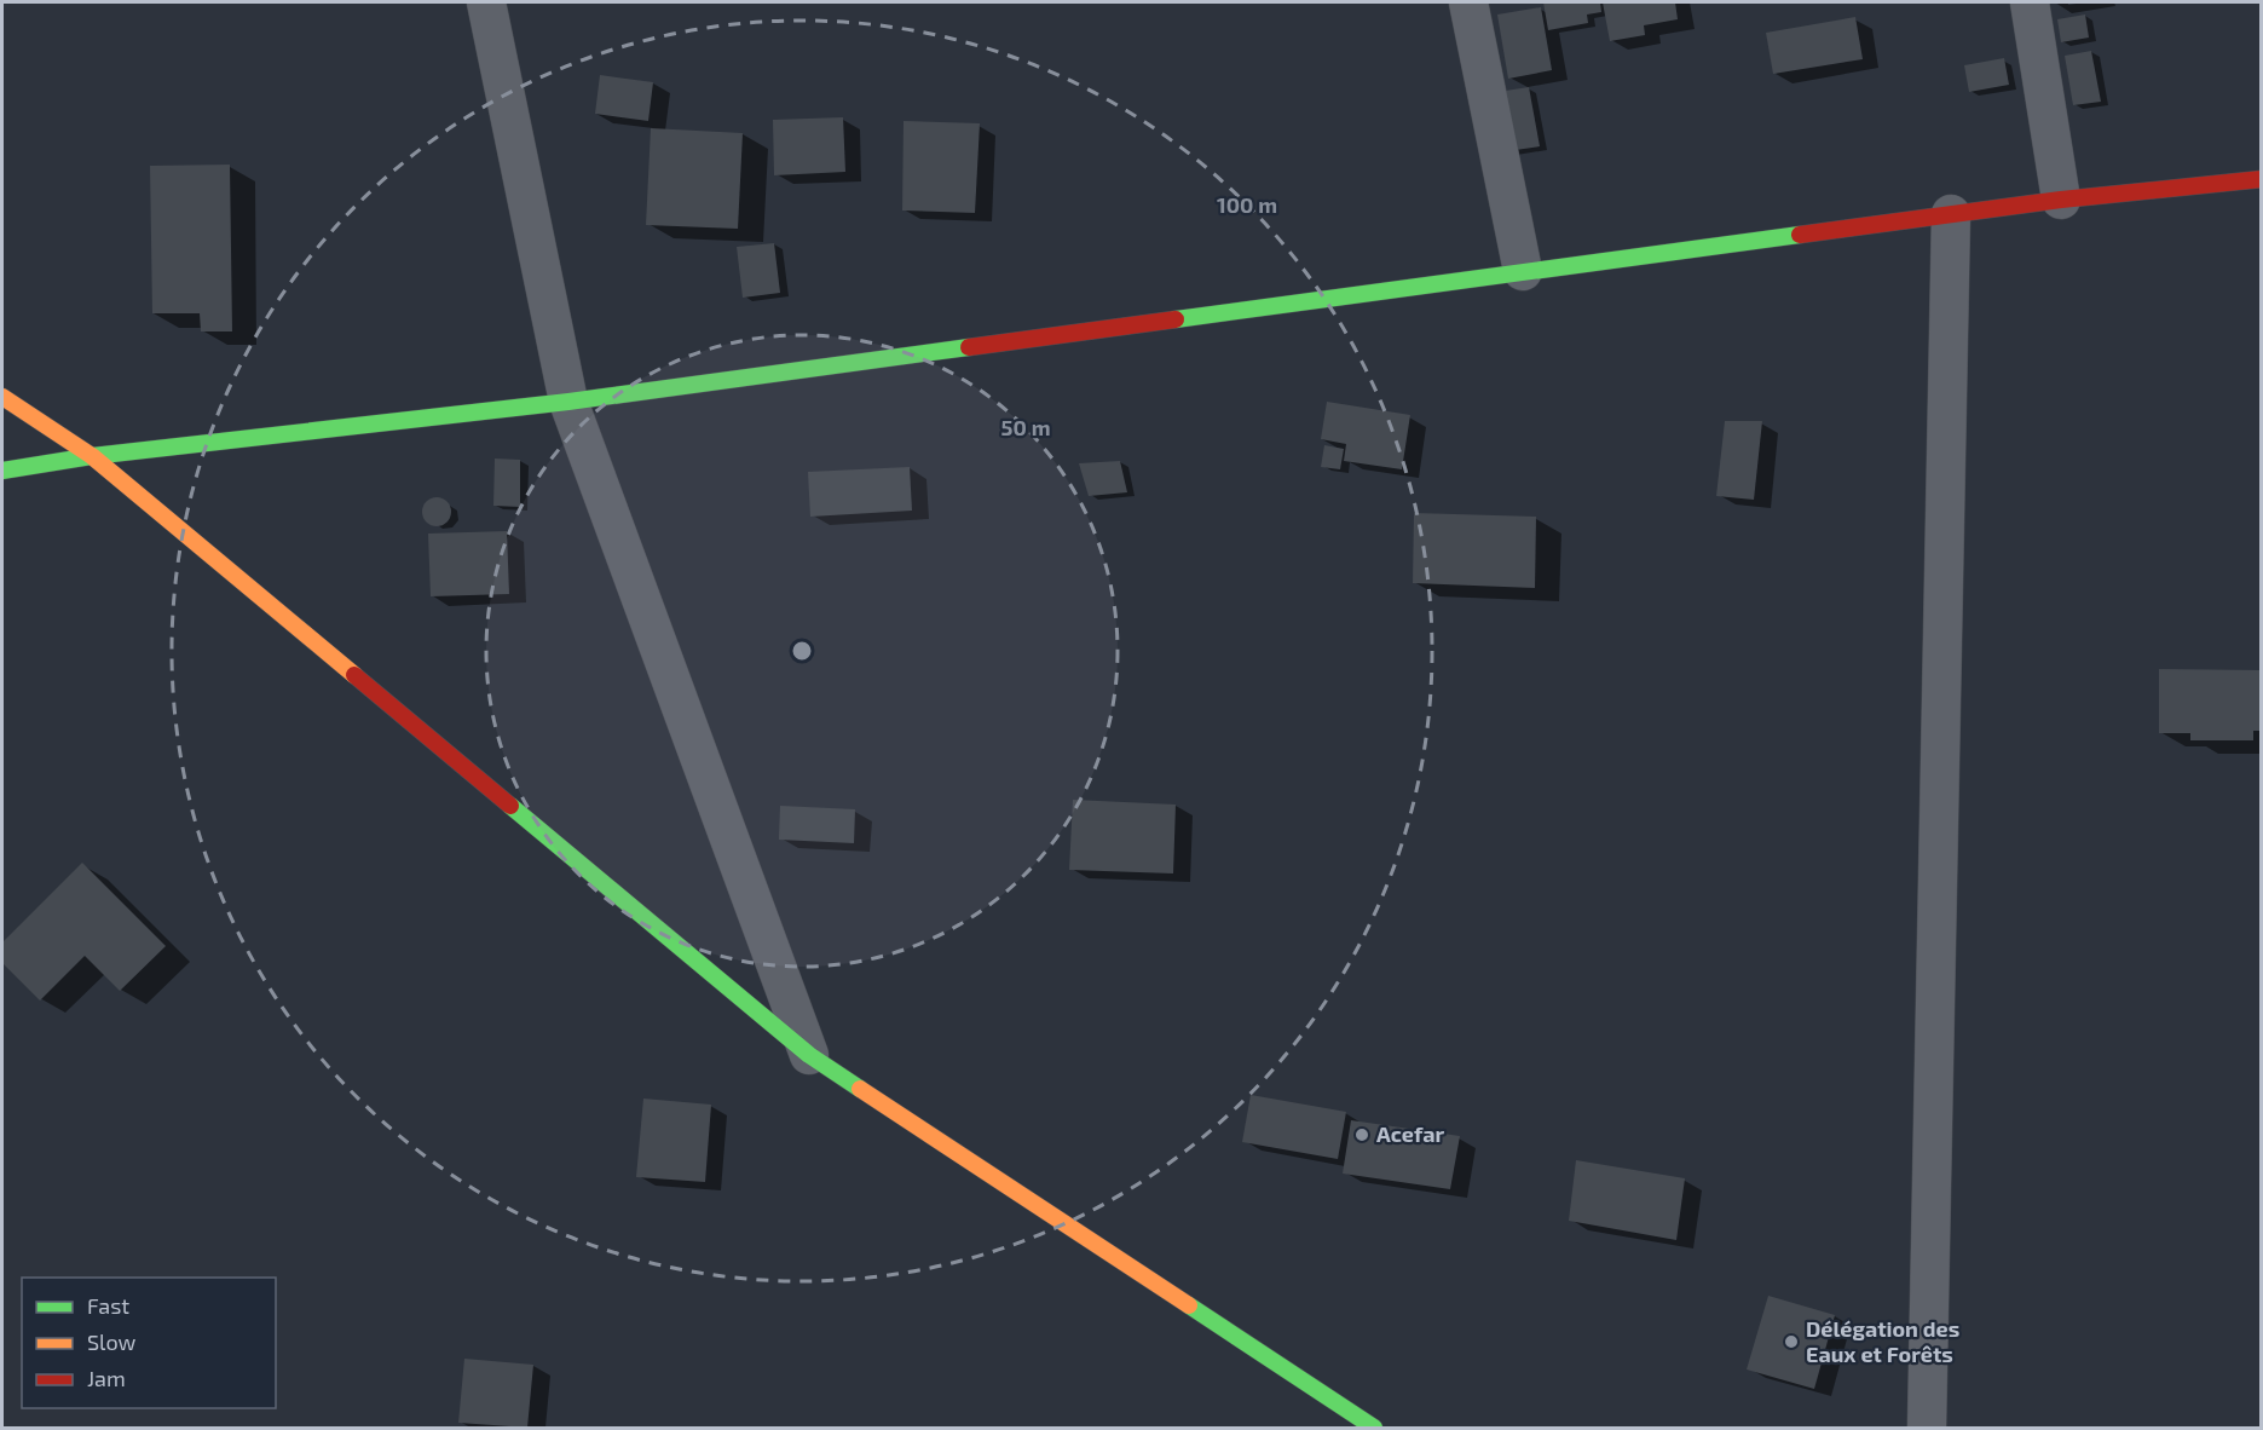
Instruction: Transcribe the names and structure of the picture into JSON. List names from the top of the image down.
{
  "places": ["Acefar", "Délégation des Eaux et Forêts"],
  "legend": ["Fast", "Slow", "Jam"],
  "rings": ["100 m", "50 m"]
}
